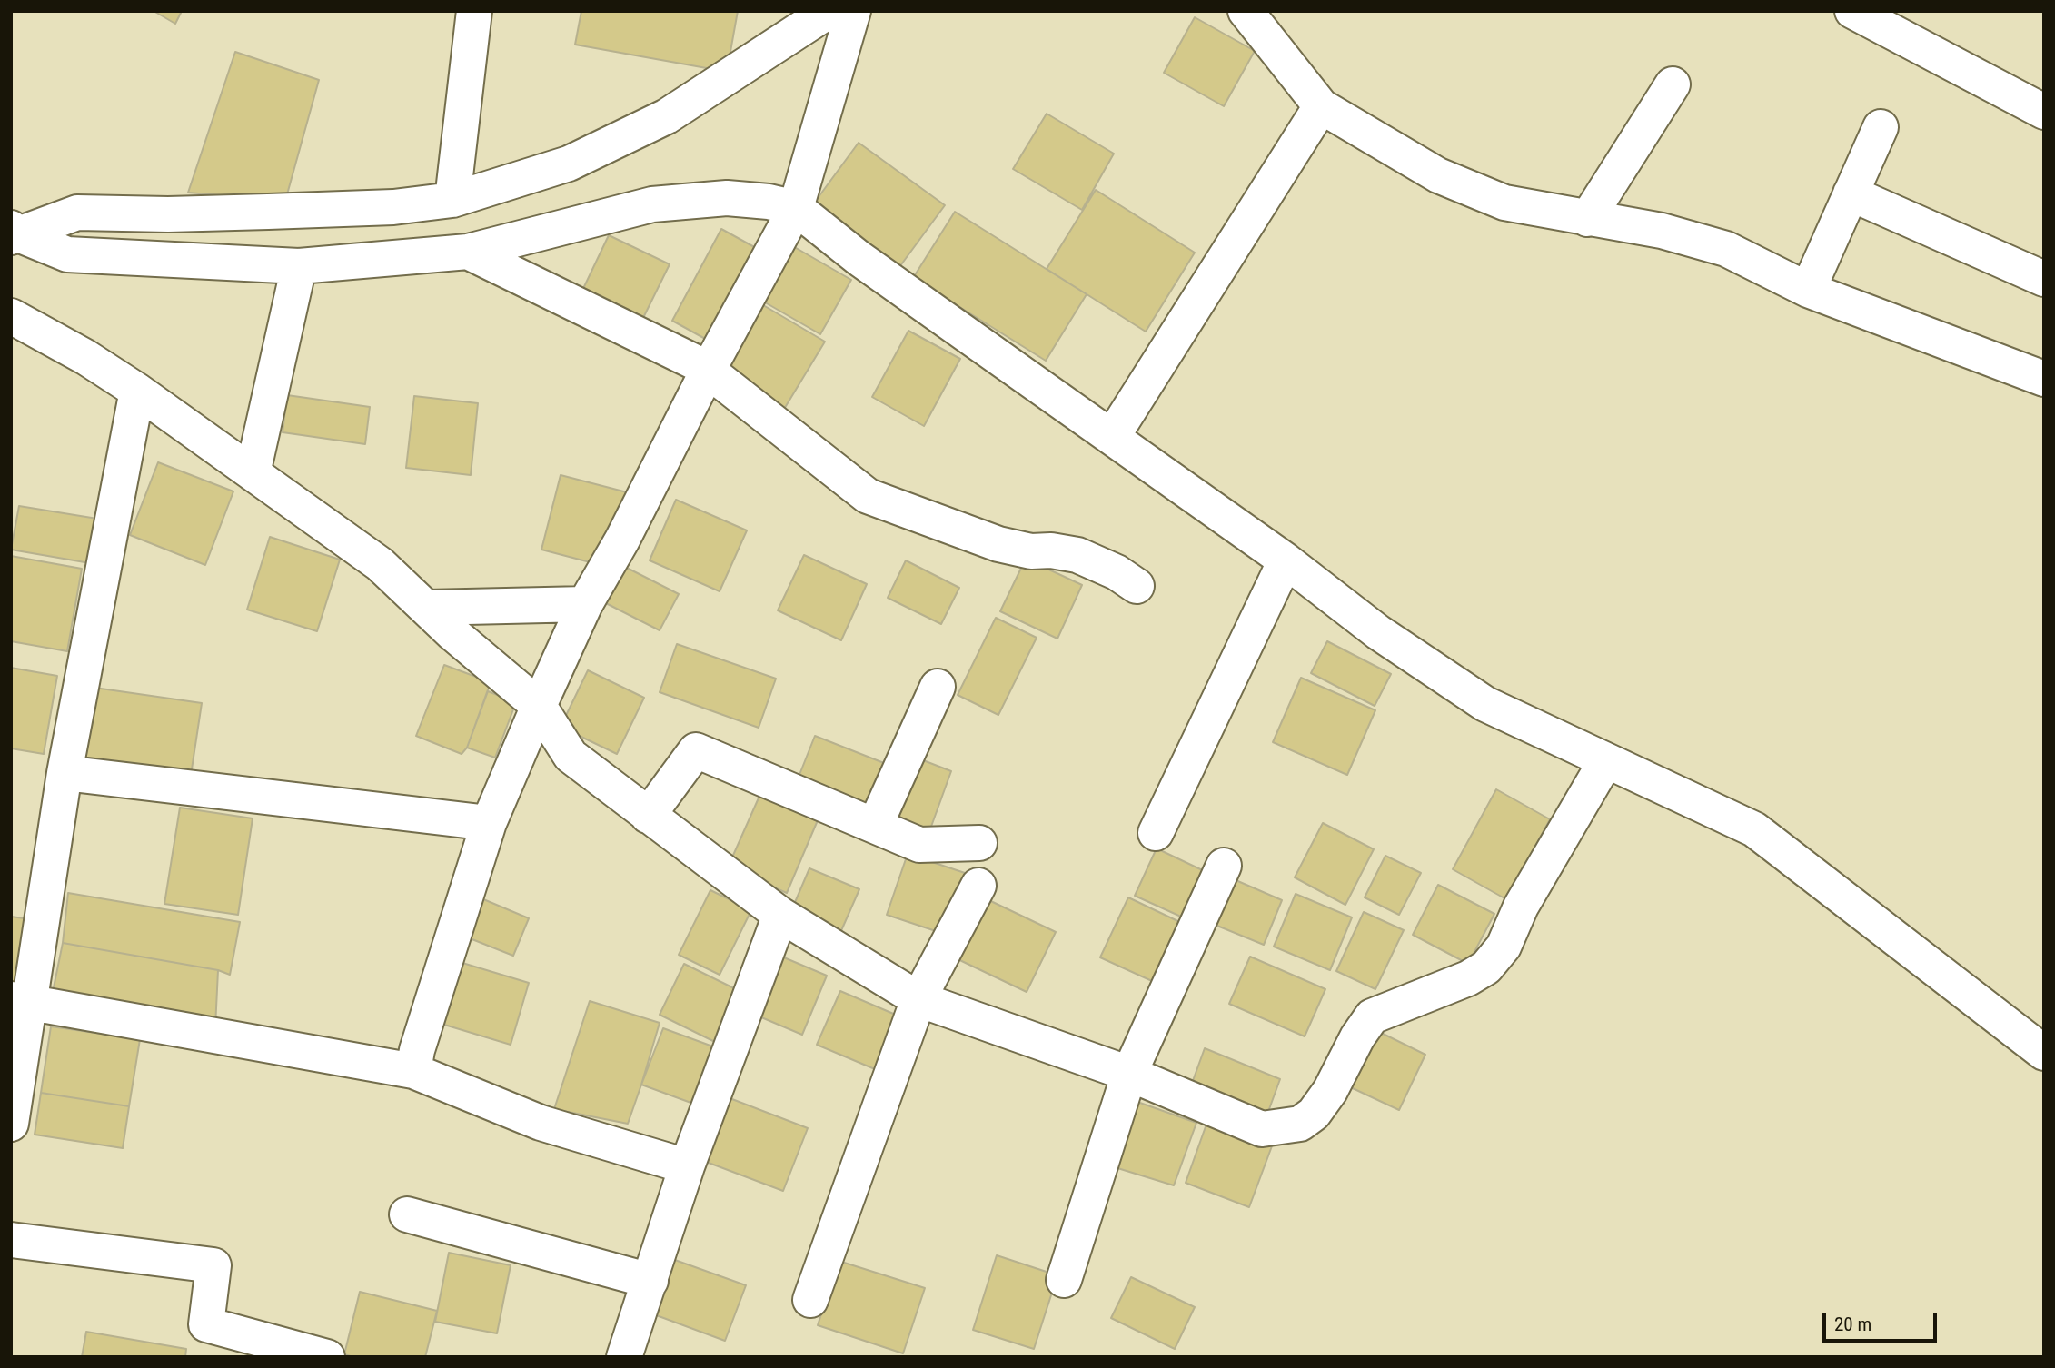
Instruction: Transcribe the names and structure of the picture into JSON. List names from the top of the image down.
{
  "scale_bar": "20 m"
}
